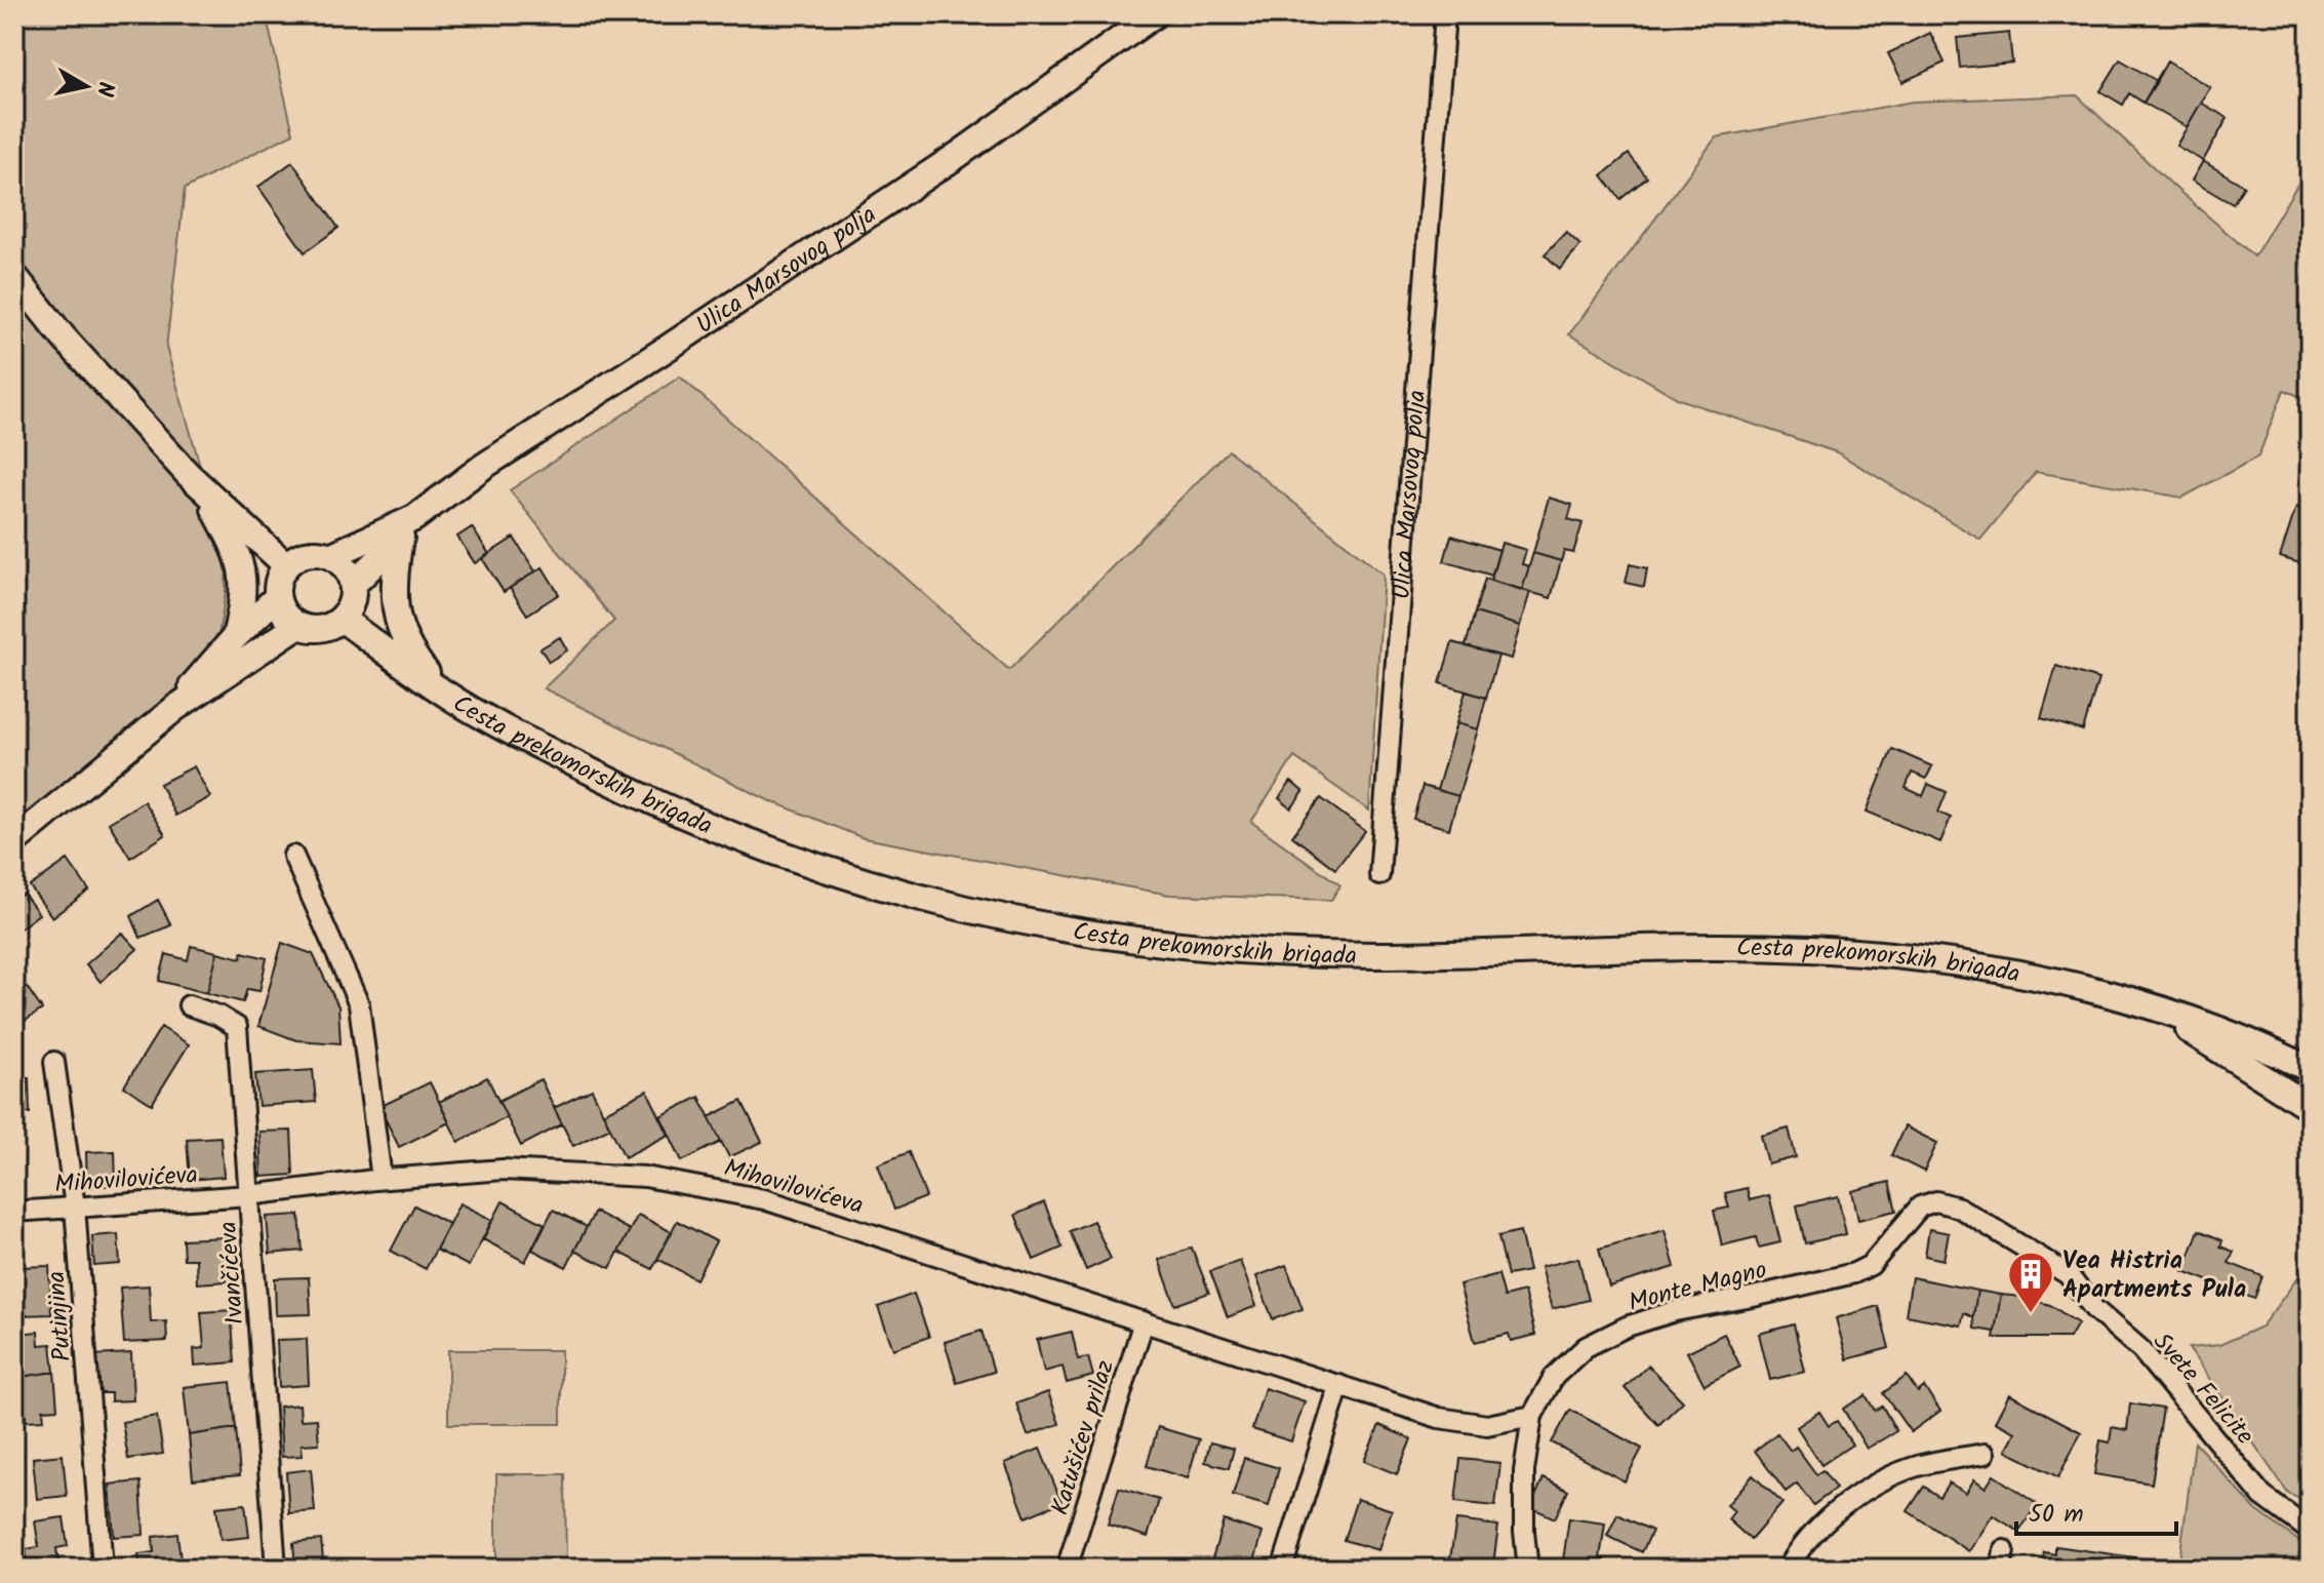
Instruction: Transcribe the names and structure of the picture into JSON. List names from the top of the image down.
{
  "streets": {
    "main road": ["Ulica Marsovog polja", "Cesta prekomorskih brigada"],
    "street": [
      "Mihovilovićeva",
      "Ivančićeva",
      "Monte Magno",
      "Putinjina",
      "Svete Felicite",
      "Katušićev prilaz"
    ]
  },
  "crossings": [
    ["Ulica Marsovog polja", "Cesta prekomorskih brigada"],
    ["Mihovilovićeva", "Ivančićeva"],
    ["Mihovilovićeva", "Monte Magno"],
    ["Mihovilovićeva", "Putinjina"],
    ["Mihovilovićeva", "Katušićev prilaz"],
    ["Monte Magno", "Svete Felicite"]
  ],
  "places": {
    "building": ["Vea Histria Apartments Pula"]
  },
  "scale_bar": "50 m",
  "north": "right"
}
